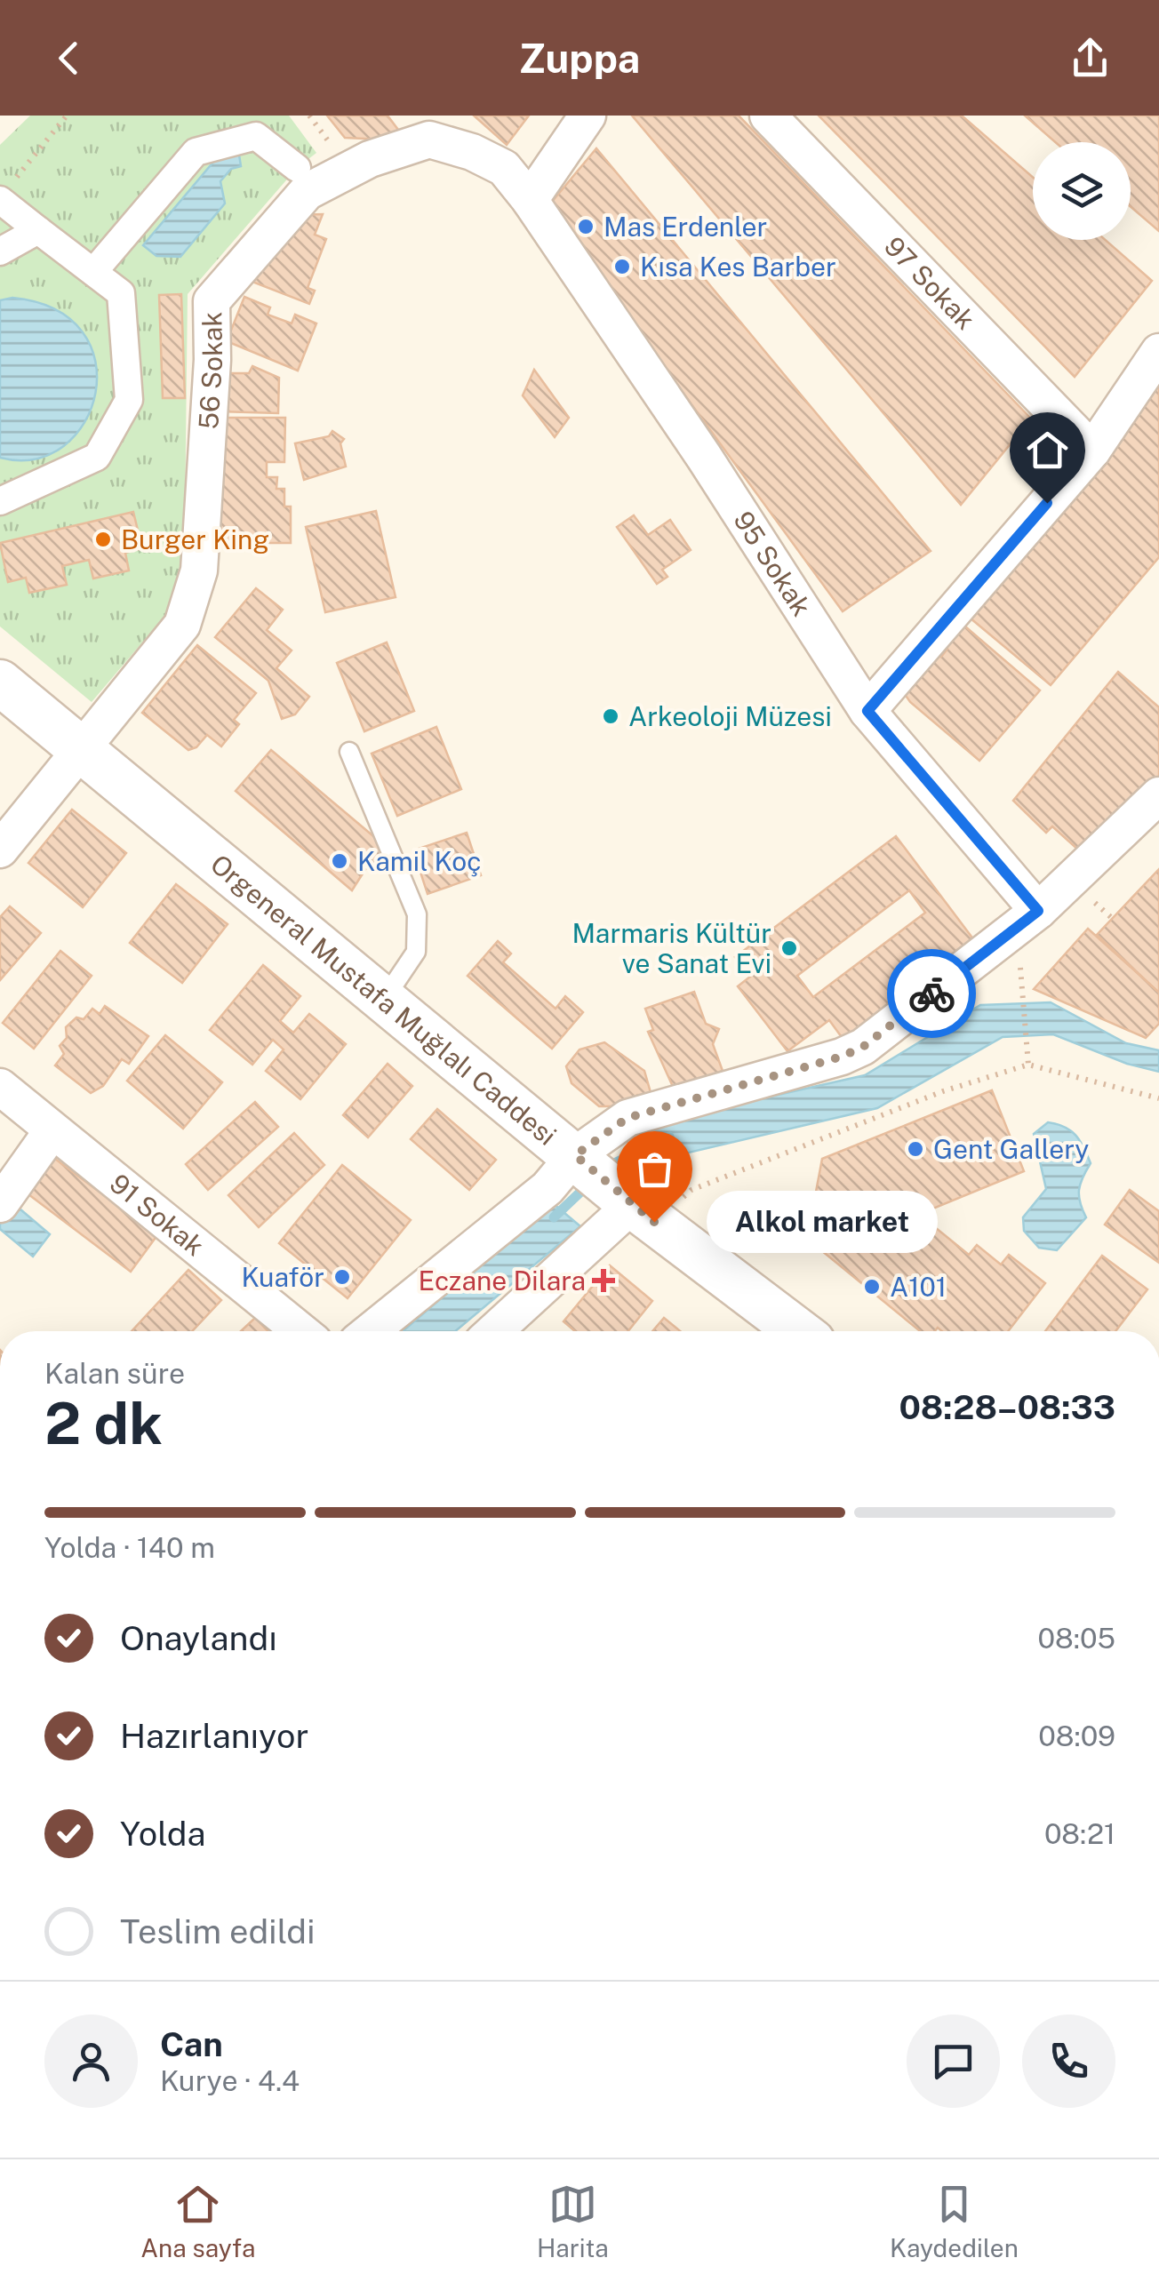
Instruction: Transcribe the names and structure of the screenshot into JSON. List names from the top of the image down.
{
  "streets": {
    "street": [
      "97 Sokak",
      "56 Sokak",
      "95 Sokak",
      "Orgeneral Mustafa Muğlalı Caddesi",
      "91 Sokak"
    ]
  },
  "crossings": [
    ["56 Sokak", "95 Sokak"],
    ["56 Sokak", "Orgeneral Mustafa Muğlalı Caddesi"]
  ],
  "places": {
    "other": [
      "Mas Erdenler",
      "Kısa Kes Barber",
      "Burger King",
      "Arkeoloji Müzesi",
      "Kamil Koç",
      "Marmaris Kültür ve Sanat Evi",
      "Gent Gallery",
      "Alkol market",
      "Kuaför",
      "A101"
    ],
    "health": ["Eczane Dilara"]
  },
  "page": {
    "header": "Zuppa",
    "bubble": "Alkol market",
    "heading": ["2 dk", "Kalan süre", "08:28–08:33"],
    "panel": ["Can", "Kurye · 4.4"],
    "bar": "Yolda · 140 m",
    "list": [
      ["Onaylandı", "08:05"],
      ["Hazırlanıyor", "08:09"],
      ["Yolda", "08:21"],
      "Teslim edildi"
    ],
    "tabs": ["Ana sayfa", "Harita", "Kaydedilen"]
  }
}
